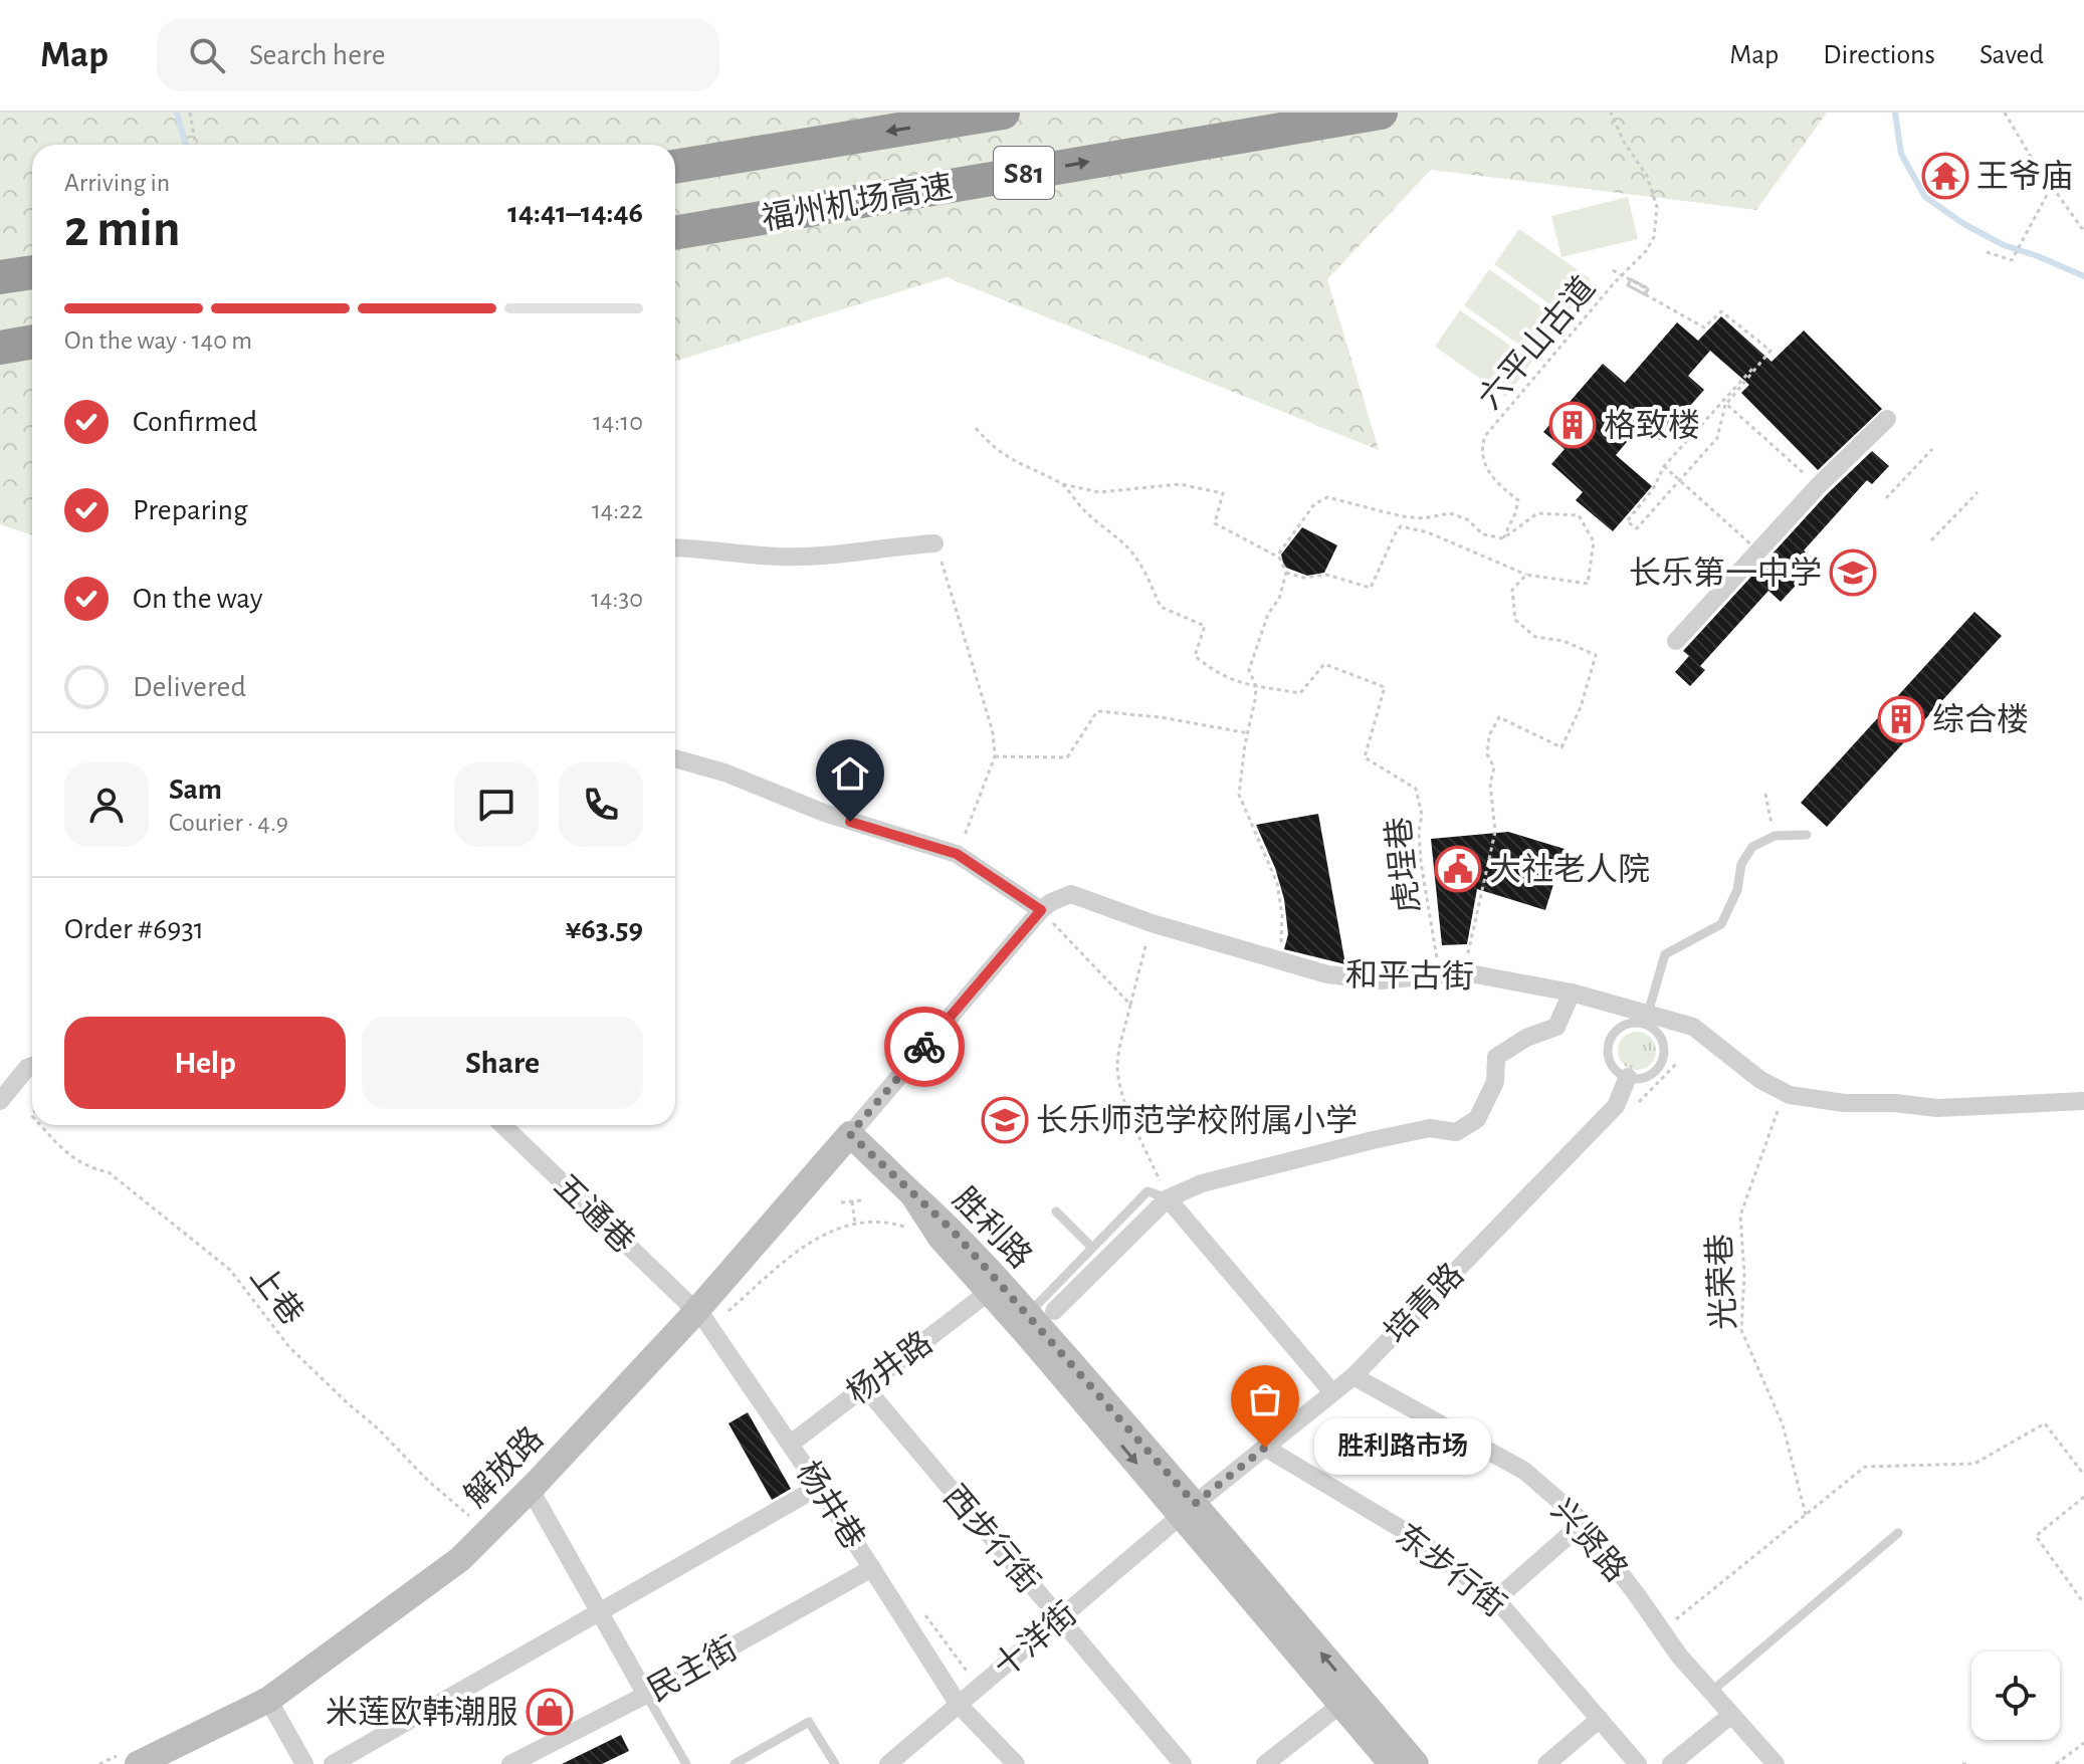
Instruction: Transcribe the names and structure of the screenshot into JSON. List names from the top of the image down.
{
  "streets": {
    "highway": ["S81", "福州机场高速"],
    "main road": ["胜利路", "解放路"],
    "street": [
      "和平古街",
      "五通巷",
      "培青路",
      "杨井路",
      "杨井巷",
      "西步行街",
      "兴贤路",
      "东步行街",
      "十洋街",
      "民主街"
    ],
    "path": [
      "六平山古道",
      "虎埕巷",
      "光荣巷",
      "上巷"
    ]
  },
  "crossings": [
    ["虎埕巷", "和平古街"],
    ["和平古街", "光荣巷"],
    ["和平古街", "培青路"],
    ["五通巷", "解放路"],
    ["五通巷", "杨井巷"],
    ["胜利路", "培青路"],
    ["胜利路", "杨井路"],
    ["胜利路", "十洋街"],
    ["上巷", "解放路"],
    ["培青路", "兴贤路"],
    ["培青路", "东步行街"],
    ["培青路", "十洋街"],
    ["杨井路", "杨井巷"],
    ["杨井路", "西步行街"],
    ["解放路", "杨井巷"],
    ["杨井巷", "十洋街"],
    ["杨井巷", "民主街"],
    ["西步行街", "十洋街"]
  ],
  "places": {
    "temple": ["王爷庙"],
    "building": ["格致楼", "综合楼"],
    "school or university": ["长乐第一中学", "长乐师范学校附属小学"],
    "public building": ["大社老人院"],
    "other": ["胜利路市场"],
    "shop": ["米莲欧韩潮服"]
  },
  "page": {
    "header": "Map",
    "search": "Search here",
    "nav": ["Map", "Directions", "Saved"],
    "heading": ["2 min", "Arriving in", "14:41–14:46"],
    "panel": [
      "Sam",
      "Courier · 4.9",
      "Order #6931",
      "¥63.59"
    ],
    "bar": "On the way · 140 m",
    "list": [
      ["Confirmed", "14:10"],
      ["Preparing", "14:22"],
      ["On the way", "14:30"],
      "Delivered"
    ],
    "buttons": ["Help", "Share"],
    "bubble": "胜利路市场"
  }
}
